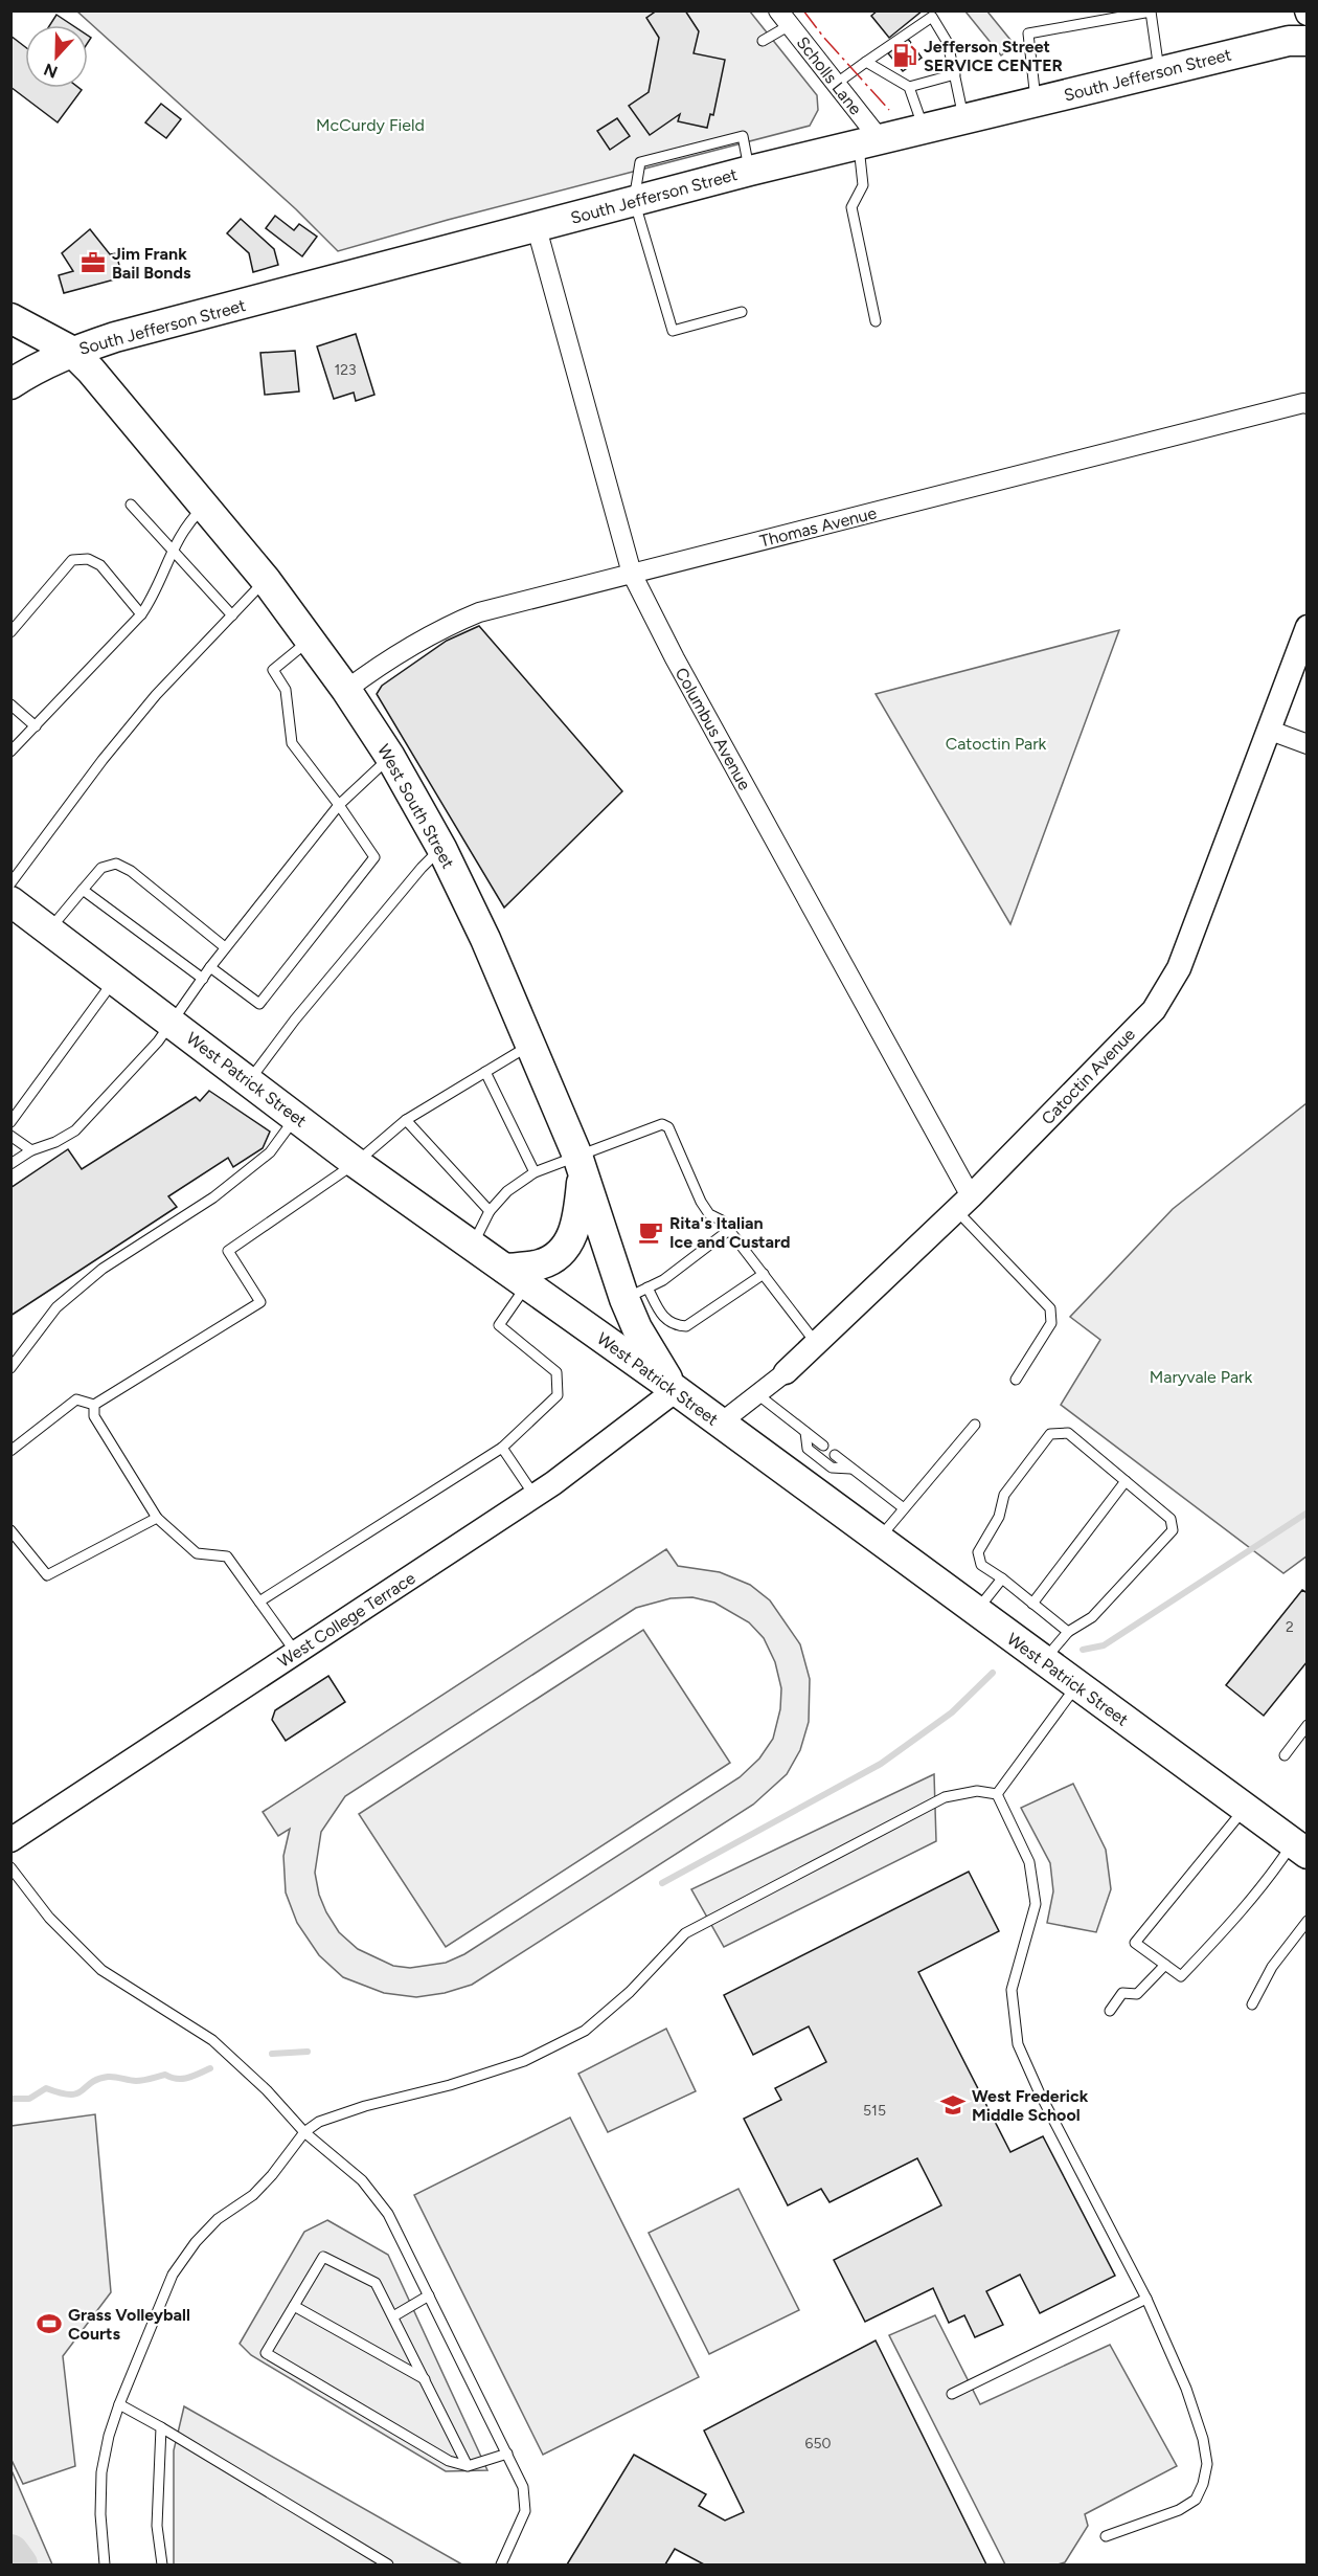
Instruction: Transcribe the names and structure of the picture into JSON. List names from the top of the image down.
{
  "streets": {
    "main road": ["South Jefferson Street", "West South Street", "West Patrick Street"],
    "street": [
      "Scholls Lane",
      "Thomas Avenue",
      "Columbus Avenue",
      "Catoctin Avenue",
      "West College Terrace"
    ]
  },
  "crossings": [
    ["South Jefferson Street", "Scholls Lane"],
    ["South Jefferson Street", "Columbus Avenue"],
    ["South Jefferson Street", "West South Street"],
    ["Thomas Avenue", "Columbus Avenue"],
    ["Thomas Avenue", "West South Street"],
    ["Columbus Avenue", "Catoctin Avenue"],
    ["West South Street", "West Patrick Street"],
    ["West South Street", "West College Terrace"],
    ["Catoctin Avenue", "West Patrick Street"],
    ["West Patrick Street", "West College Terrace"]
  ],
  "parks": ["McCurdy Field", "Catoctin Park", "Maryvale Park"],
  "places": {
    "fuel station": ["Jefferson Street SERVICE CENTER"],
    "office": ["Jim Frank Bail Bonds"],
    "cafe": ["Rita's Italian Ice and Custard"],
    "school or university": ["West Frederick Middle School"],
    "sports": ["Grass Volleyball Courts"]
  },
  "house_numbers": [
    "123",
    "2",
    "515",
    "650"
  ],
  "north": "bottom"
}
